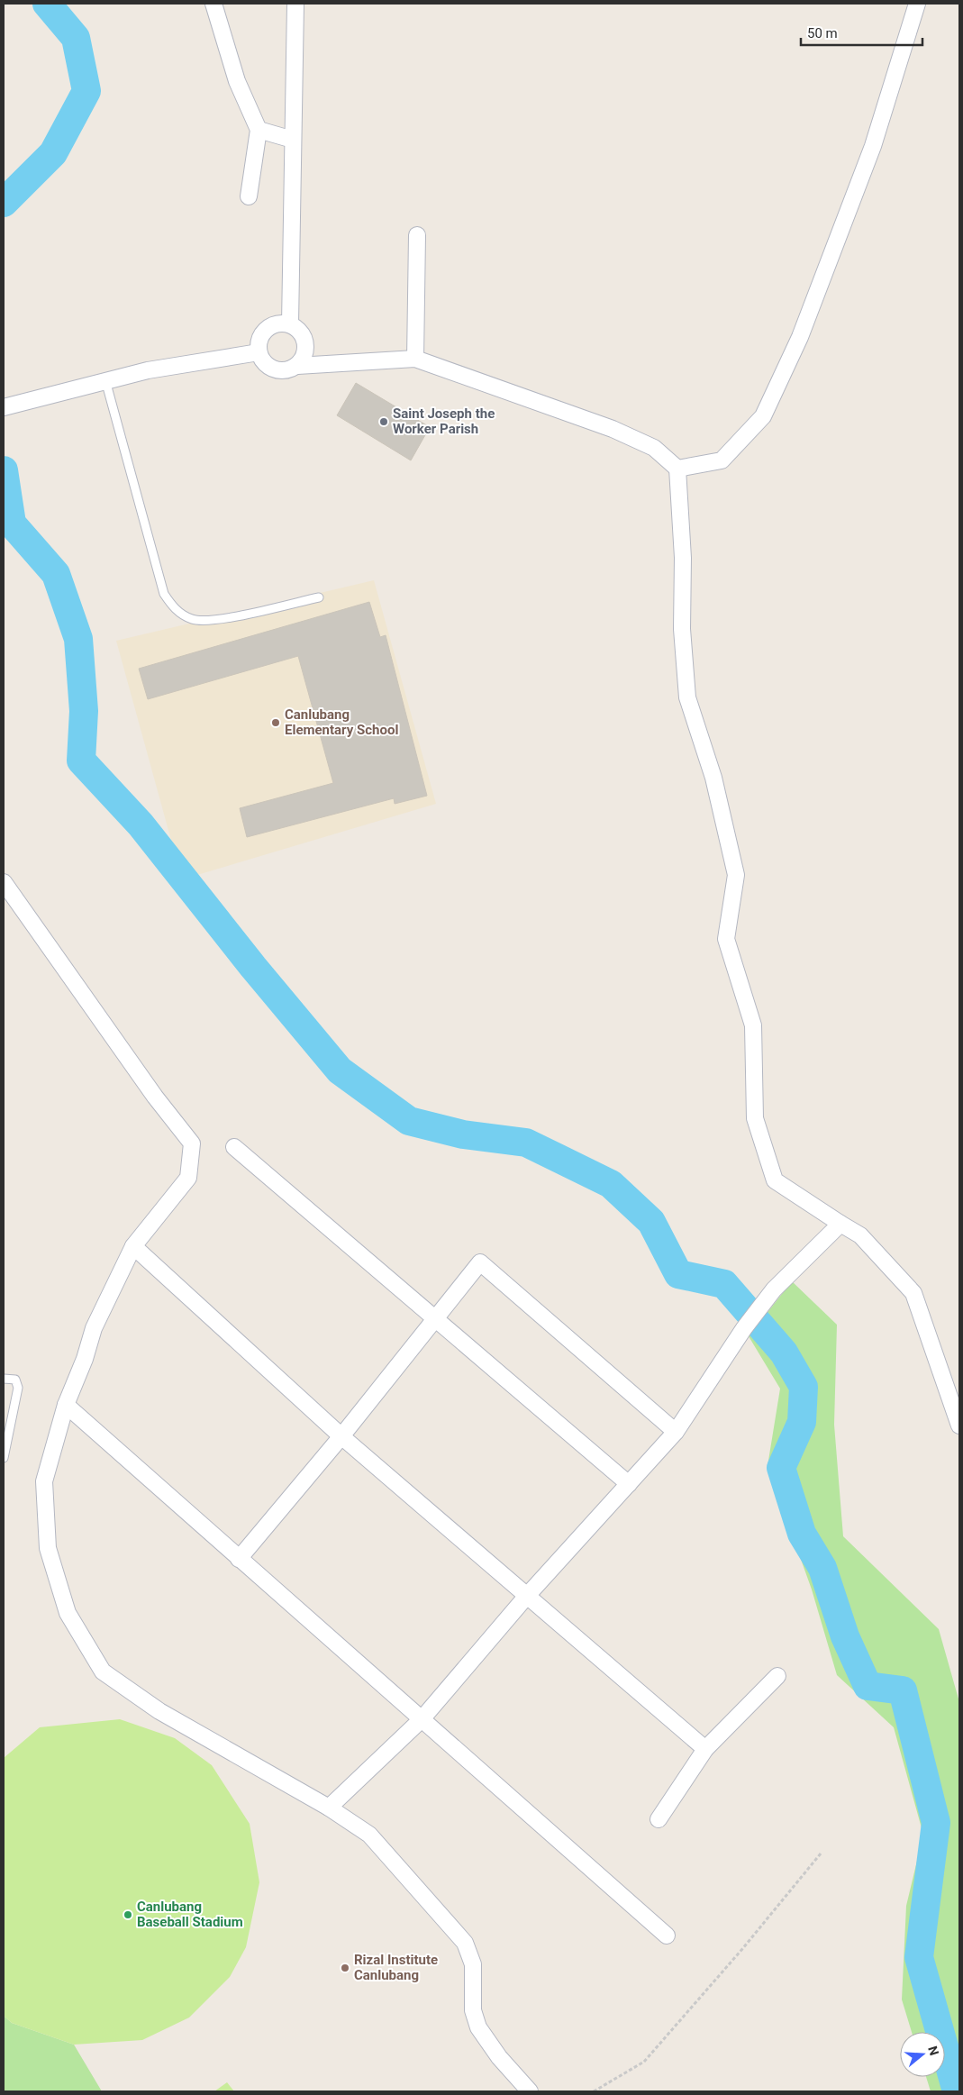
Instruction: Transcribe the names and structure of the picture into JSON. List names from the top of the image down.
{
  "places": [
    "Saint Joseph the Worker Parish",
    "Canlubang Elementary School",
    "Canlubang Baseball Stadium",
    "Rizal Institute Canlubang"
  ],
  "scale_bar": "50 m",
  "north": "right"
}
